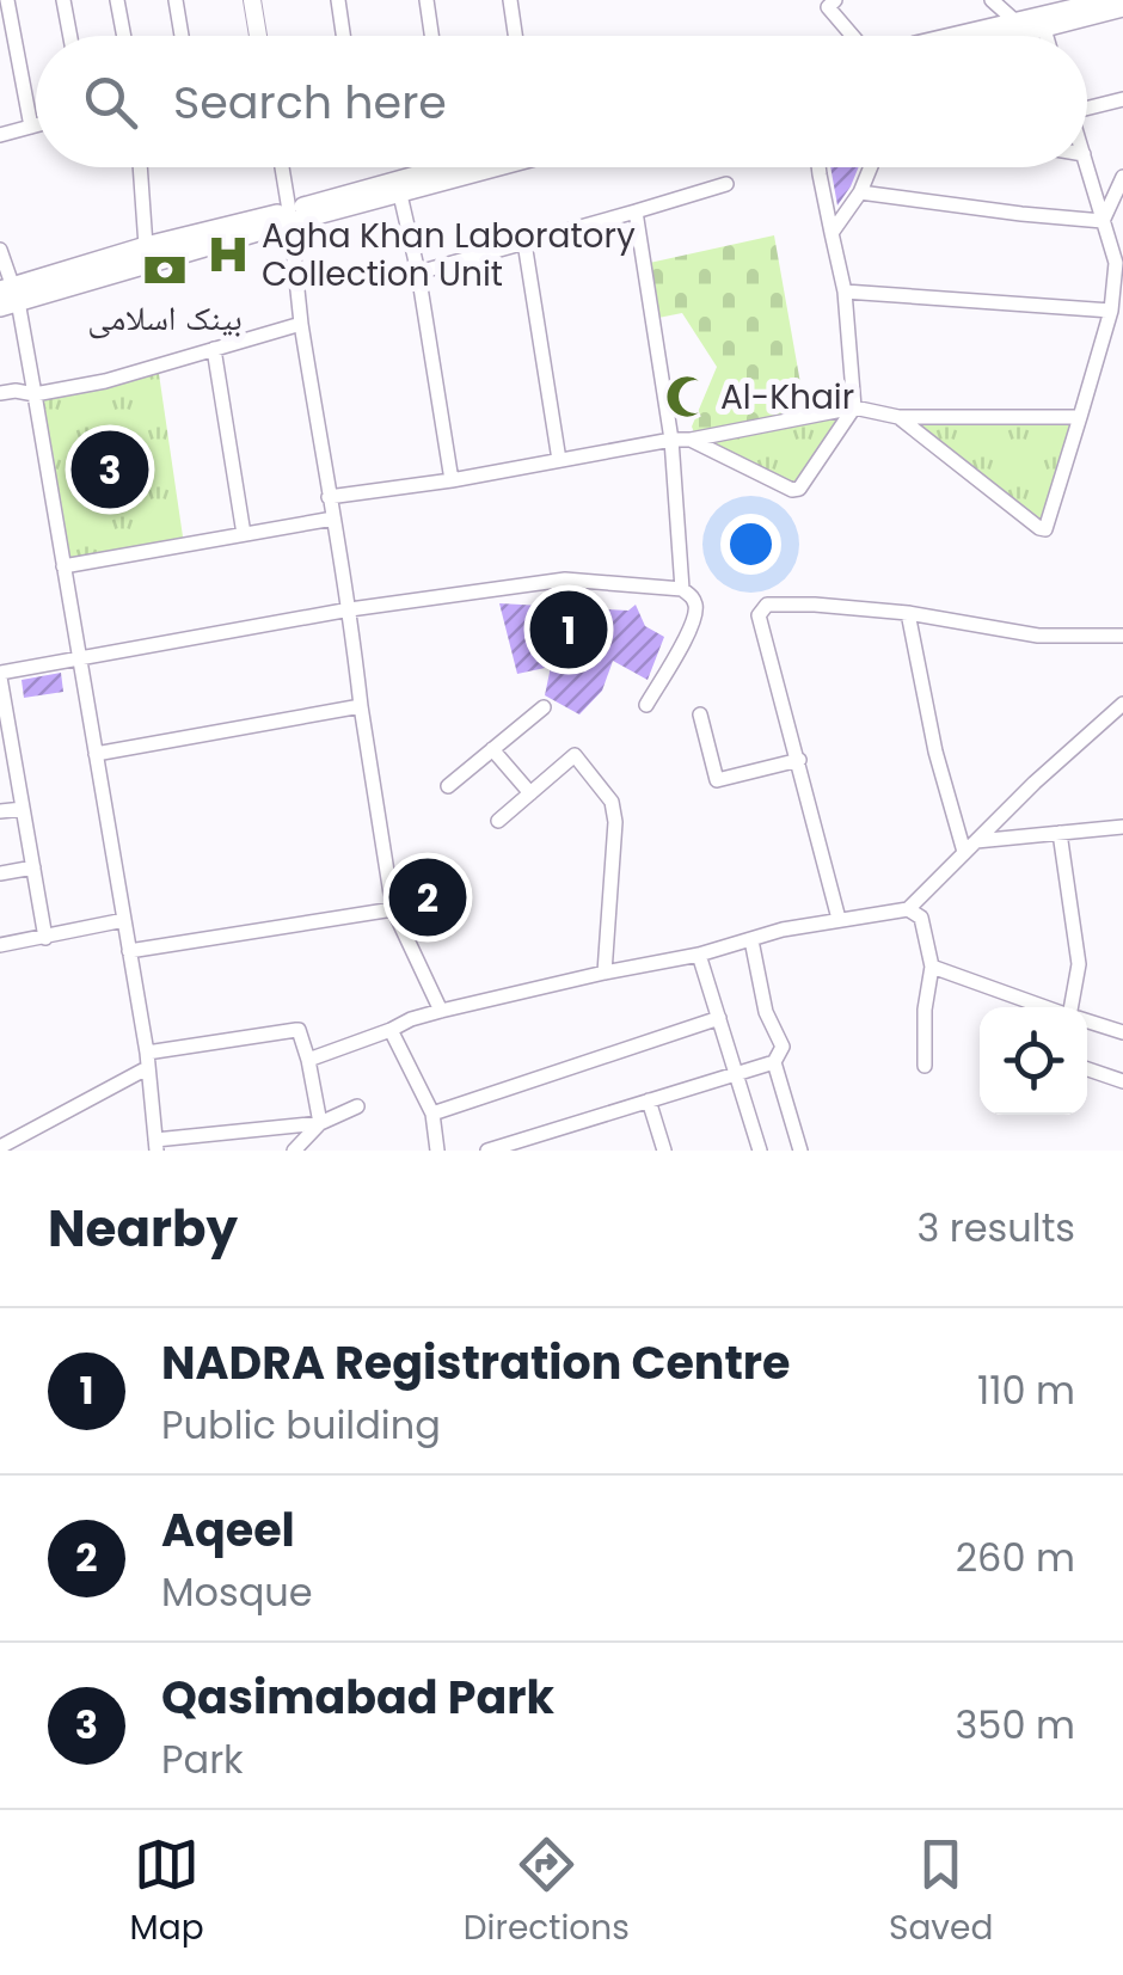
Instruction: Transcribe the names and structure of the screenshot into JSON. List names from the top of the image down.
{
  "places": {
    "hospital": ["Agha Khan Laboratory Collection Unit"],
    "bank": ["بینک اسلامی"],
    "mosque": ["Al-Khair"]
  },
  "page": {
    "search": "Search here",
    "pins": ["3", "1", "2"],
    "heading": ["Nearby", "3 results"],
    "list": [
      {
        "mark": "1",
        "name": "NADRA Registration Centre",
        "note": "Public building",
        "value": "110 m"
      },
      {
        "mark": "2",
        "name": "Aqeel",
        "note": "Mosque",
        "value": "260 m"
      },
      {
        "mark": "3",
        "name": "Qasimabad Park",
        "note": "Park",
        "value": "350 m"
      }
    ],
    "nav": ["Map", "Directions", "Saved"]
  }
}
